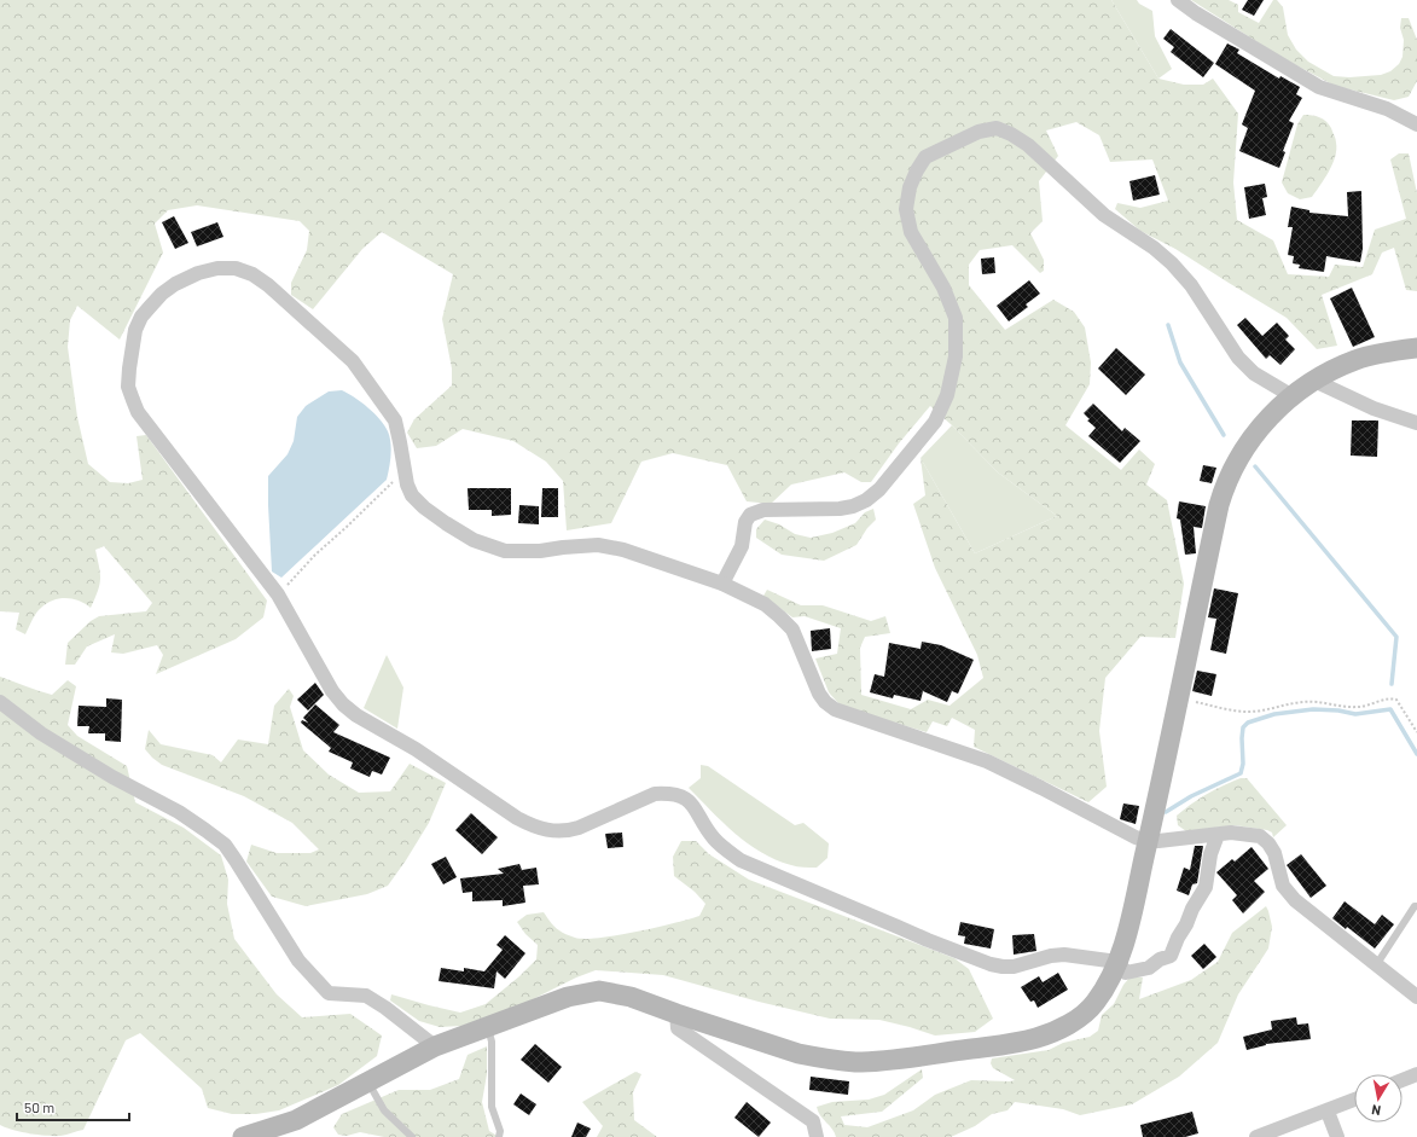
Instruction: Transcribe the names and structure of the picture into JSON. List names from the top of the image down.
{
  "scale_bar": "50 m",
  "north": "bottom"
}
